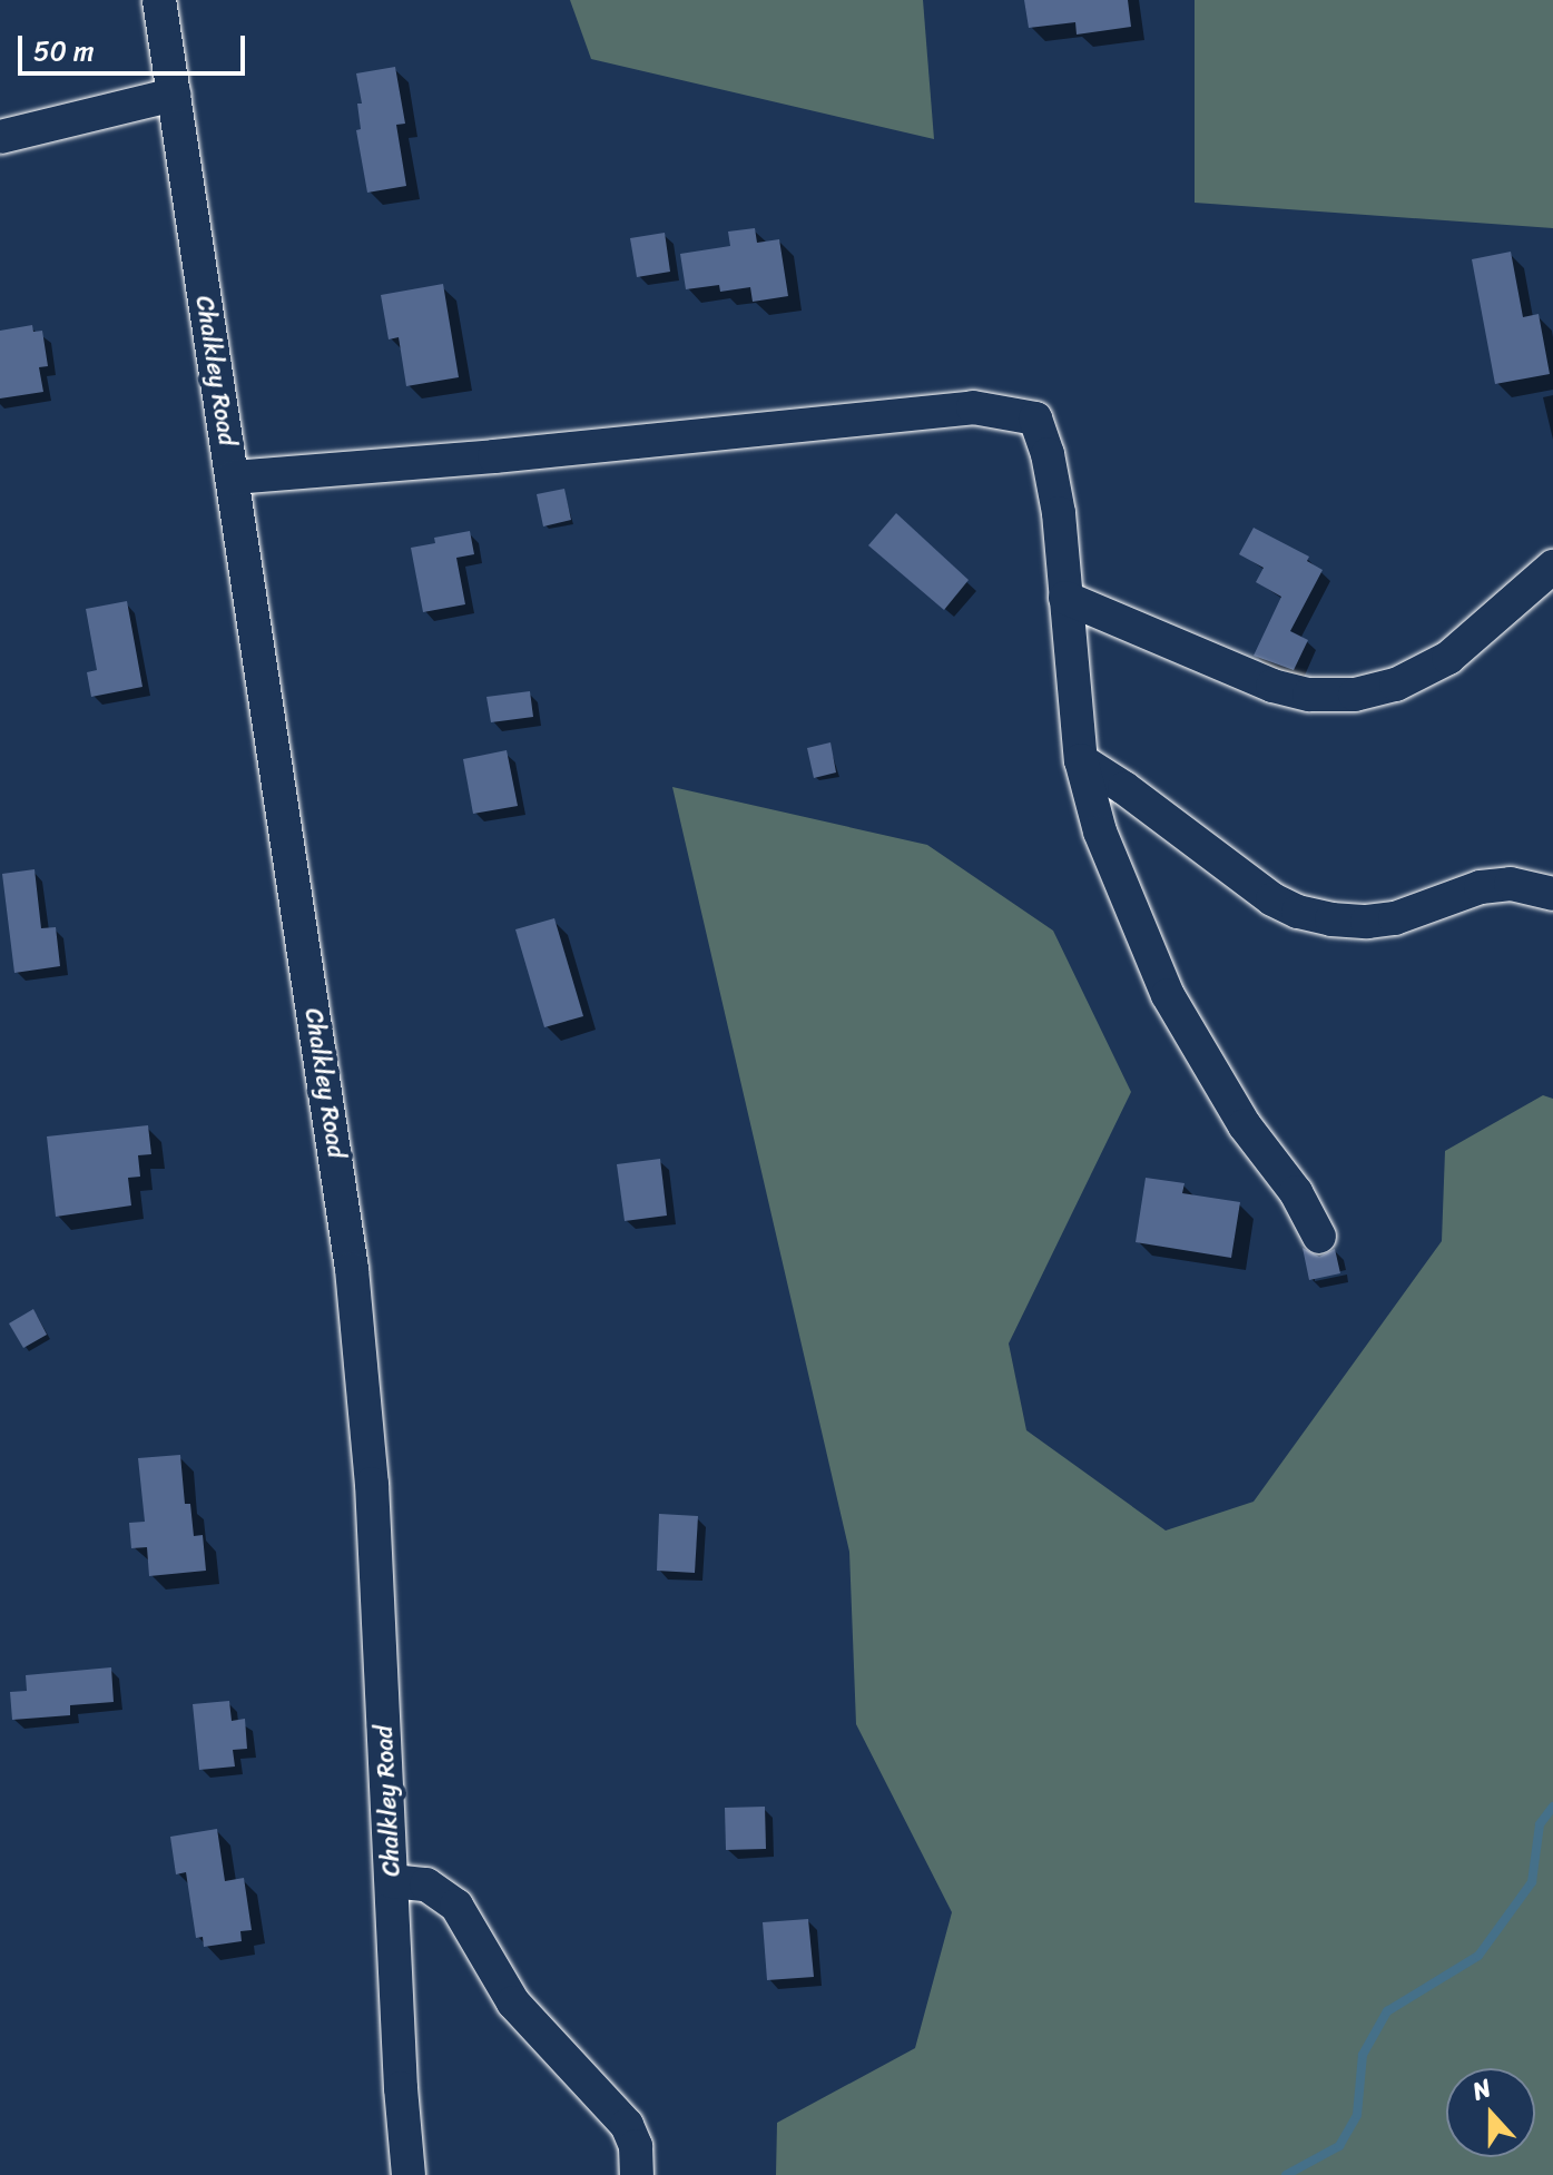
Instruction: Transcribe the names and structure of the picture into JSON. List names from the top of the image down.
{
  "streets": {
    "street": ["Chalkley Road"]
  },
  "scale_bar": "50 m",
  "north": "top"
}
